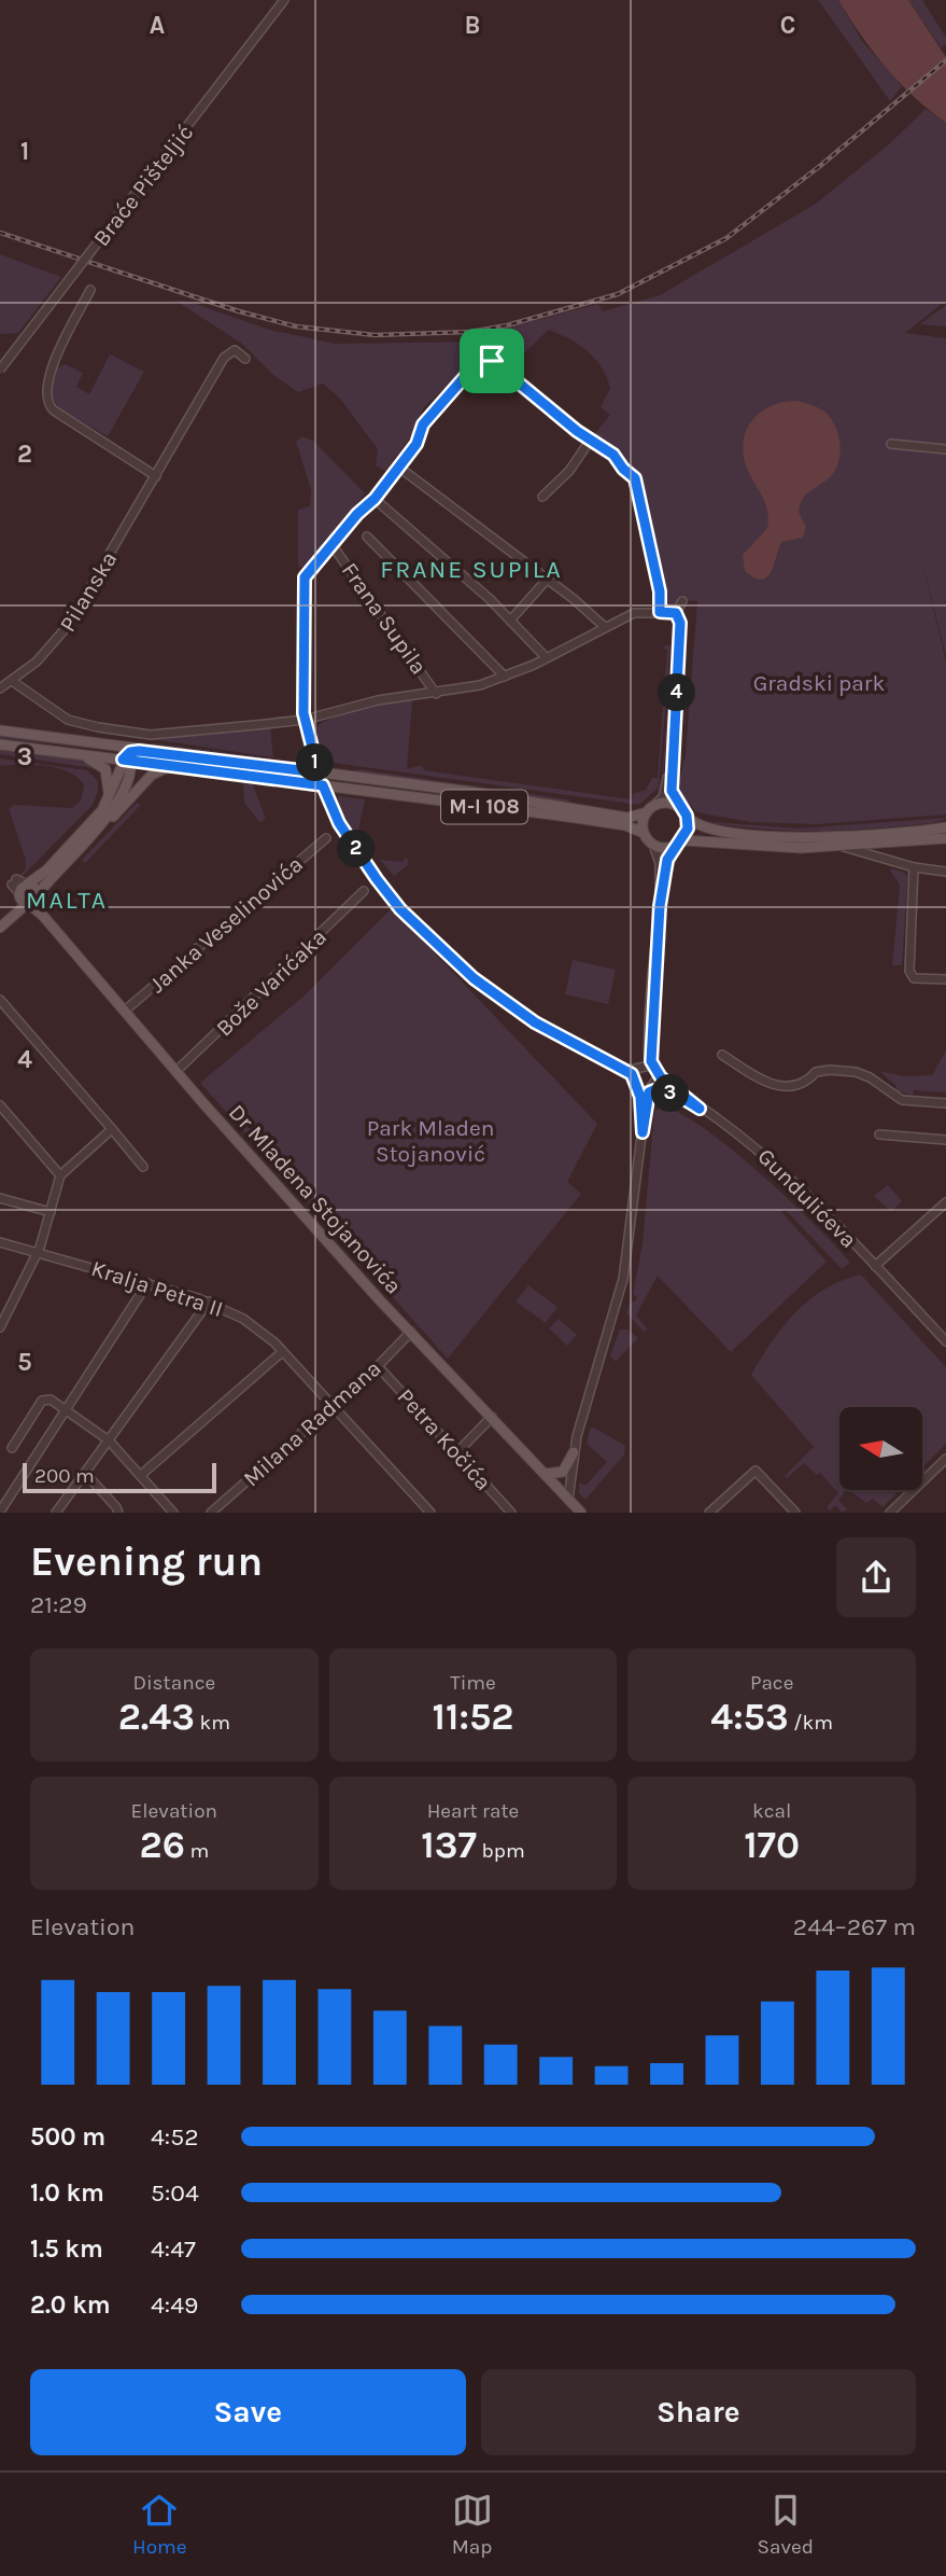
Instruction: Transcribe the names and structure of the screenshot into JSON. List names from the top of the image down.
{
  "streets": {
    "main road": ["M-I 108", "Dr Mladena Stojanovića"],
    "street": [
      "Braće Pišteljić",
      "Pilanska",
      "Frana Supila",
      "Janka Veselinovića",
      "Bože Varićaka",
      "Gundulićeva",
      "Kralja Petra II",
      "Milana Radmana",
      "Petra Kočića"
    ]
  },
  "crossings": [
    ["Pilanska", "Frana Supila"],
    ["Frana Supila", "M-I 108"],
    ["Frana Supila", "Gundulićeva"],
    ["Janka Veselinovića", "Dr Mladena Stojanovića"],
    ["Bože Varićaka", "Dr Mladena Stojanovića"],
    ["Dr Mladena Stojanovića", "Milana Radmana"],
    ["Kralja Petra II", "Milana Radmana"],
    ["Milana Radmana", "Petra Kočića"]
  ],
  "districts": ["FRANE SUPILA", "MALTA"],
  "parks": ["Gradski park", "Park Mladen Stojanović"],
  "scale_bar": "200 m",
  "north": "left",
  "page": {
    "pins": [
      "4",
      "1",
      "2",
      "3"
    ],
    "scale": "200 m",
    "heading": ["Evening run", "21:29"],
    "stats": [
      ["Distance", "2.43 km"],
      ["Time", "11:52"],
      ["Pace", "4:53 /km"],
      ["Elevation", "26 m"],
      ["Heart rate", "137 bpm"],
      ["kcal", "170"]
    ],
    "chart": ["Elevation", "244–267 m"],
    "list": [
      {
        "name": "500 m",
        "note": "4:52"
      },
      {
        "name": "1.0 km",
        "note": "5:04"
      },
      {
        "name": "1.5 km",
        "note": "4:47"
      },
      {
        "name": "2.0 km",
        "note": "4:49"
      }
    ],
    "buttons": ["Save", "Share"],
    "tabs": ["Home", "Map", "Saved"]
  },
  "grid": {
    "columns": ["A", "B", "C"],
    "rows": [
      "1",
      "2",
      "3",
      "4",
      "5"
    ]
  }
}
